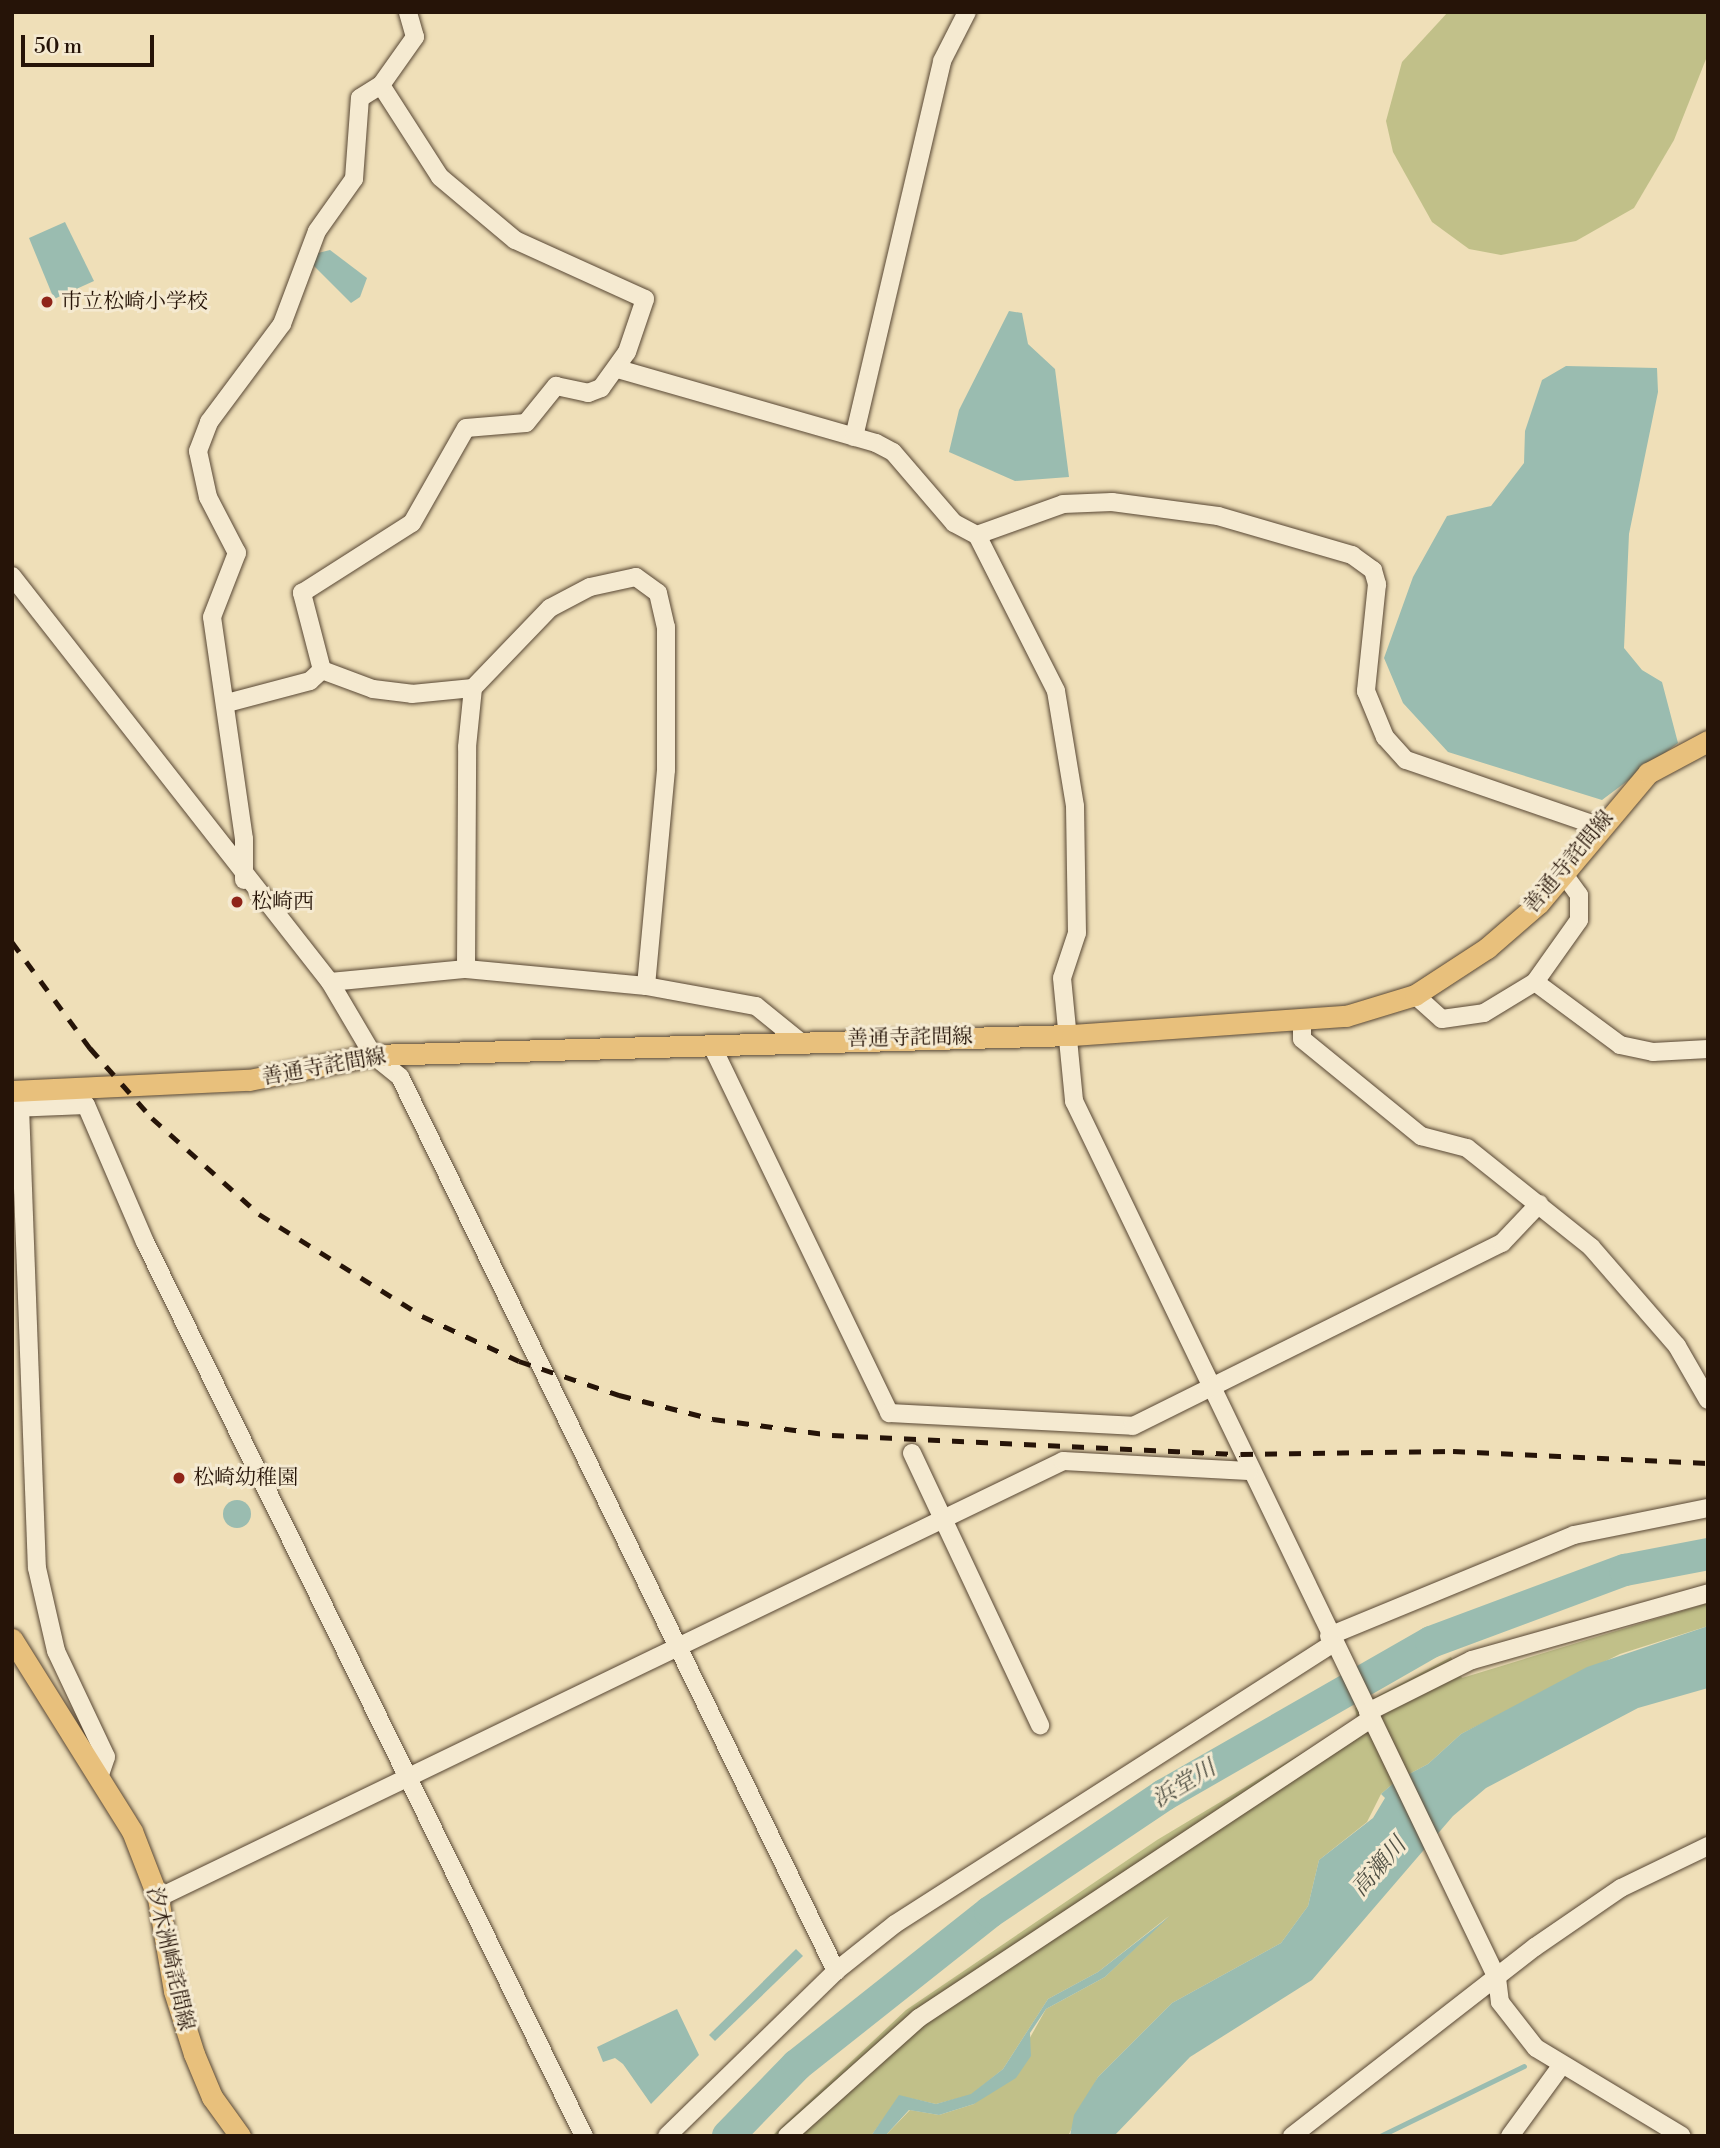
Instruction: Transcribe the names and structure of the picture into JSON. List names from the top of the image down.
{
  "streets": {
    "main road": ["善通寺詫間線", "汐木洲崎詫間線"]
  },
  "water": ["浜堂川", "高瀬川"],
  "places": ["市立松崎小学校", "松崎西", "松崎幼稚園"],
  "scale_bar": "50 m"
}
